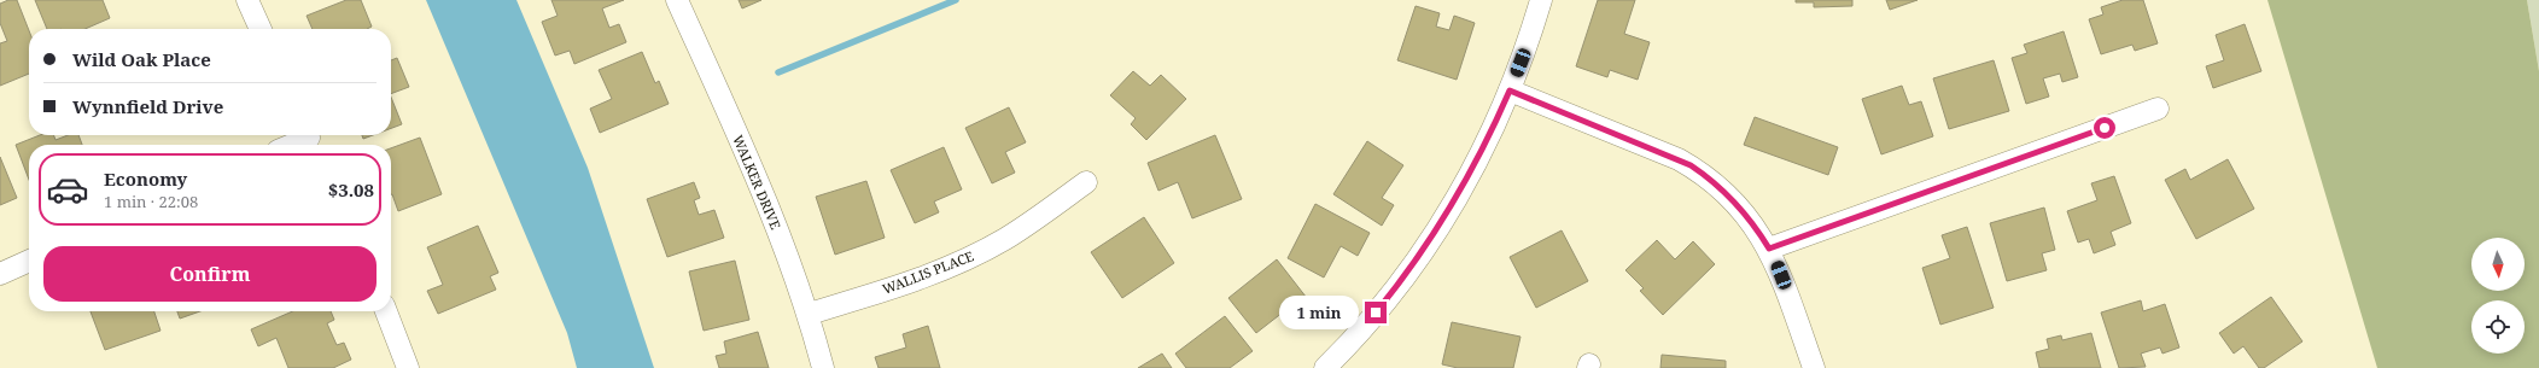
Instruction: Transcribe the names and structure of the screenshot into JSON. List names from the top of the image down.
{
  "streets": {
    "street": ["WALKER DRIVE", "WALLIS PLACE"]
  },
  "crossings": [
    ["WALKER DRIVE", "WALLIS PLACE"]
  ],
  "north": "bottom",
  "page": {
    "banner": ["Wild Oak Place", "Wynnfield Drive"],
    "list": [
      {
        "name": "Economy",
        "note": "1 min · 22:08",
        "value": "$3.08"
      }
    ],
    "buttons": "Confirm",
    "bubble": "1 min"
  }
}
